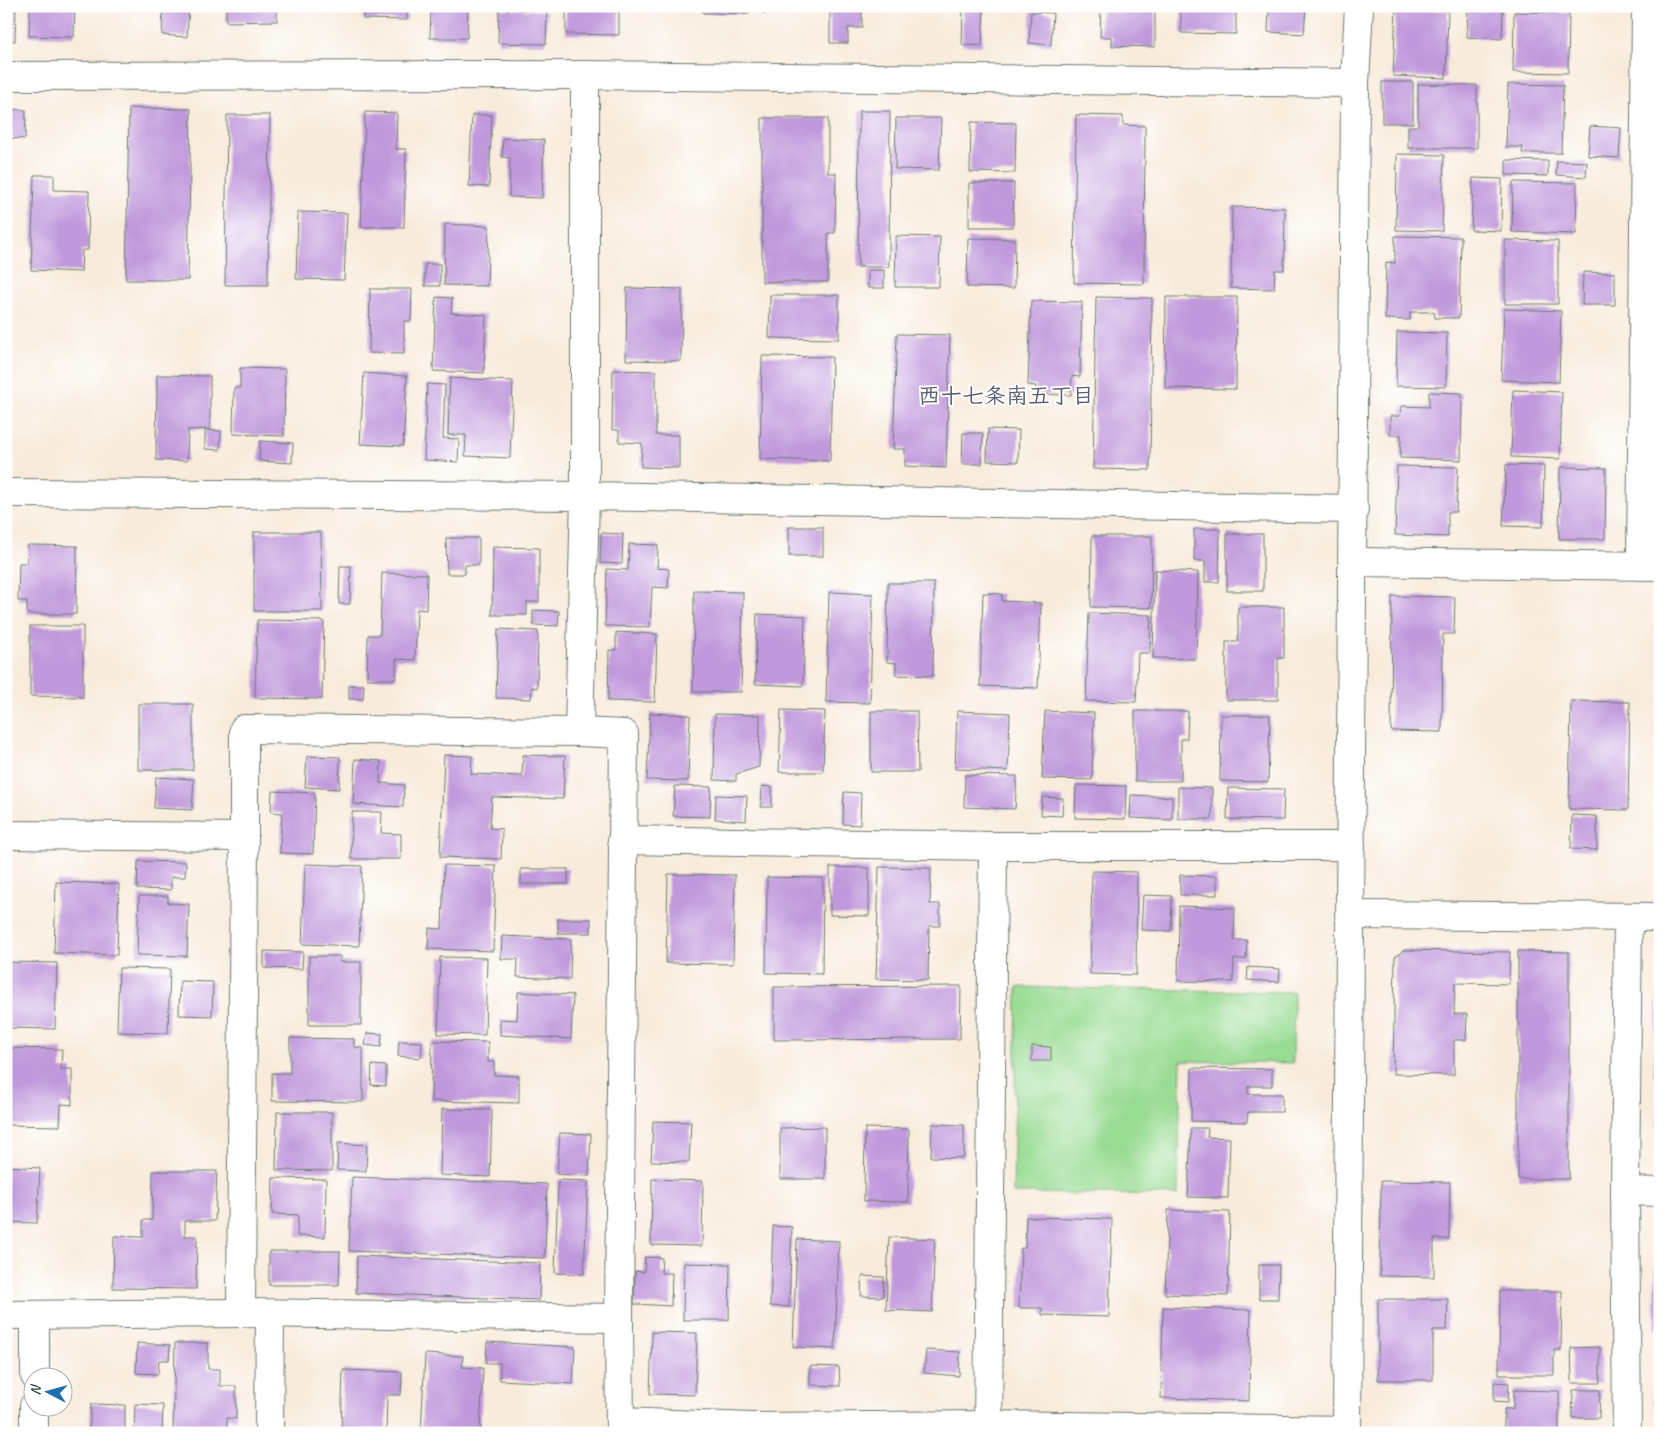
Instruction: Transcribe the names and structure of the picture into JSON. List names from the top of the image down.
{
  "districts": ["西十七条南五丁目"],
  "north": "left"
}
